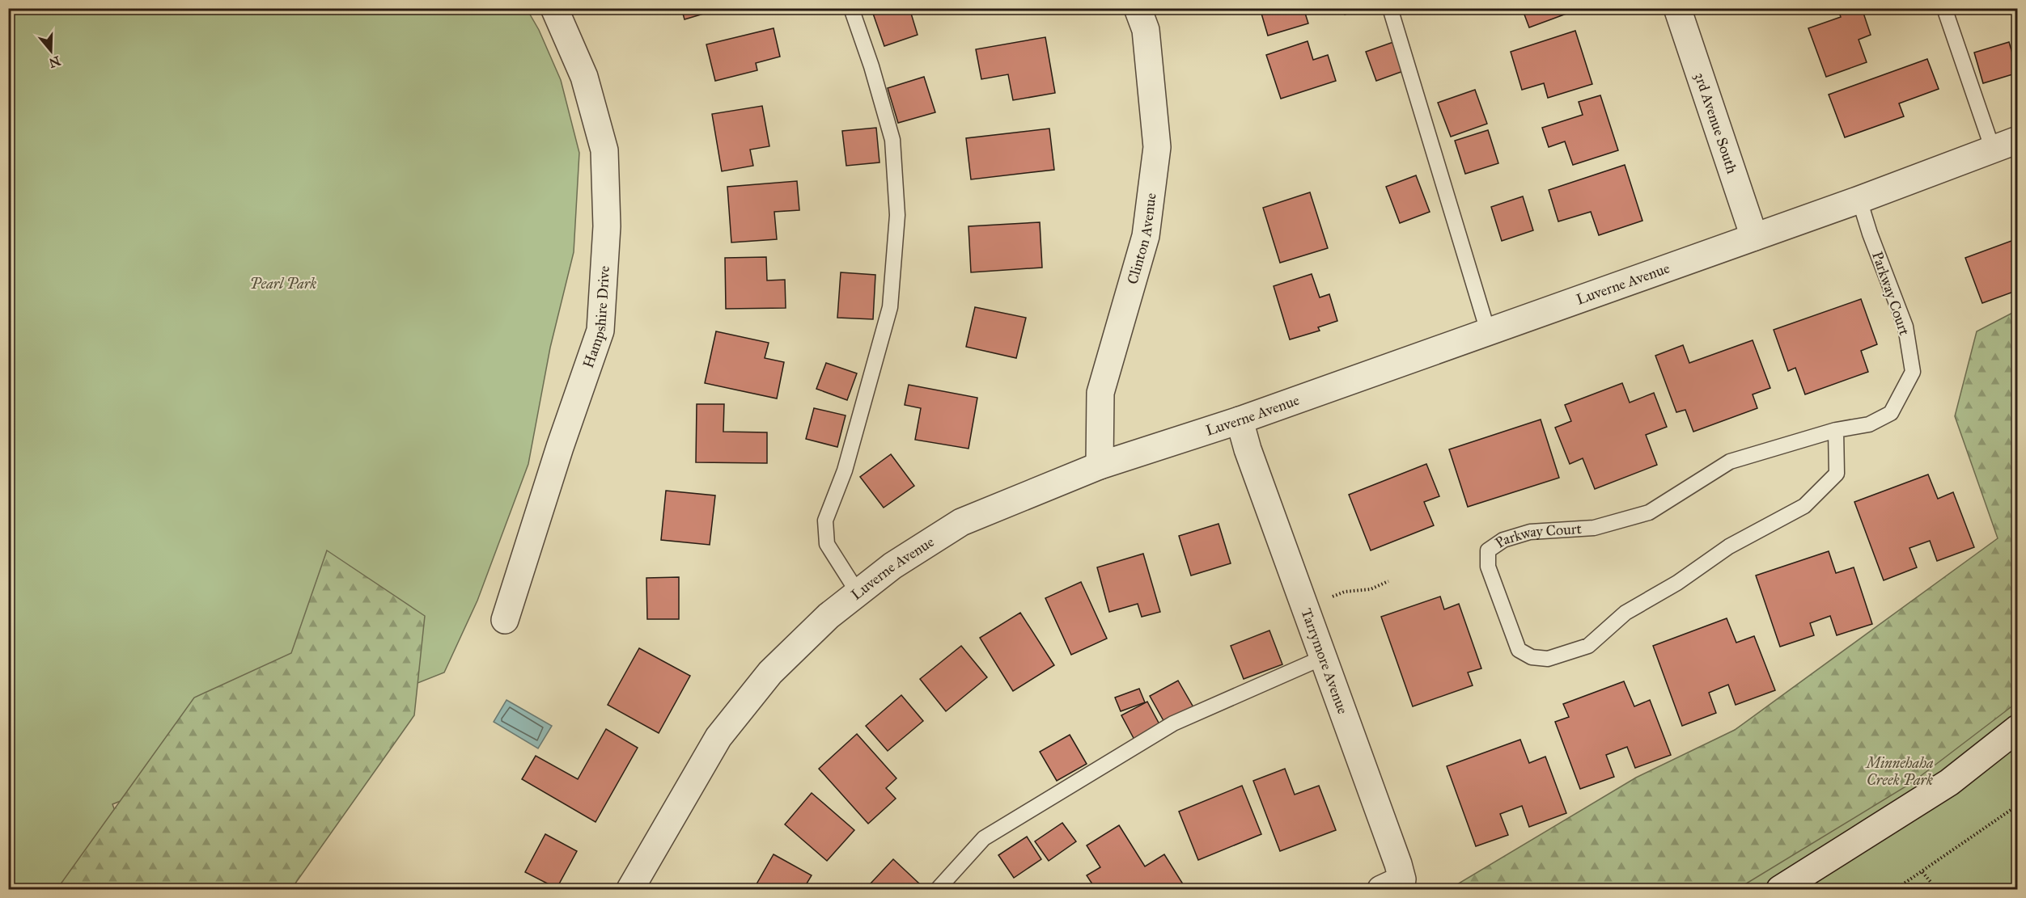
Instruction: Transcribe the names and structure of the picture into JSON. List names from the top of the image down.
{
  "streets": {
    "street": [
      "3rd Avenue South",
      "Clinton Avenue",
      "Luverne Avenue",
      "Hampshire Drive",
      "Tarrymore Avenue"
    ],
    "lane": ["Parkway Court"]
  },
  "crossings": [
    ["3rd Avenue South", "Luverne Avenue"],
    ["Clinton Avenue", "Luverne Avenue"],
    ["Luverne Avenue", "Parkway Court"],
    ["Luverne Avenue", "Tarrymore Avenue"]
  ],
  "parks": ["Pearl Park", "Minnehaha Creek Park"],
  "north": "bottom"
}
